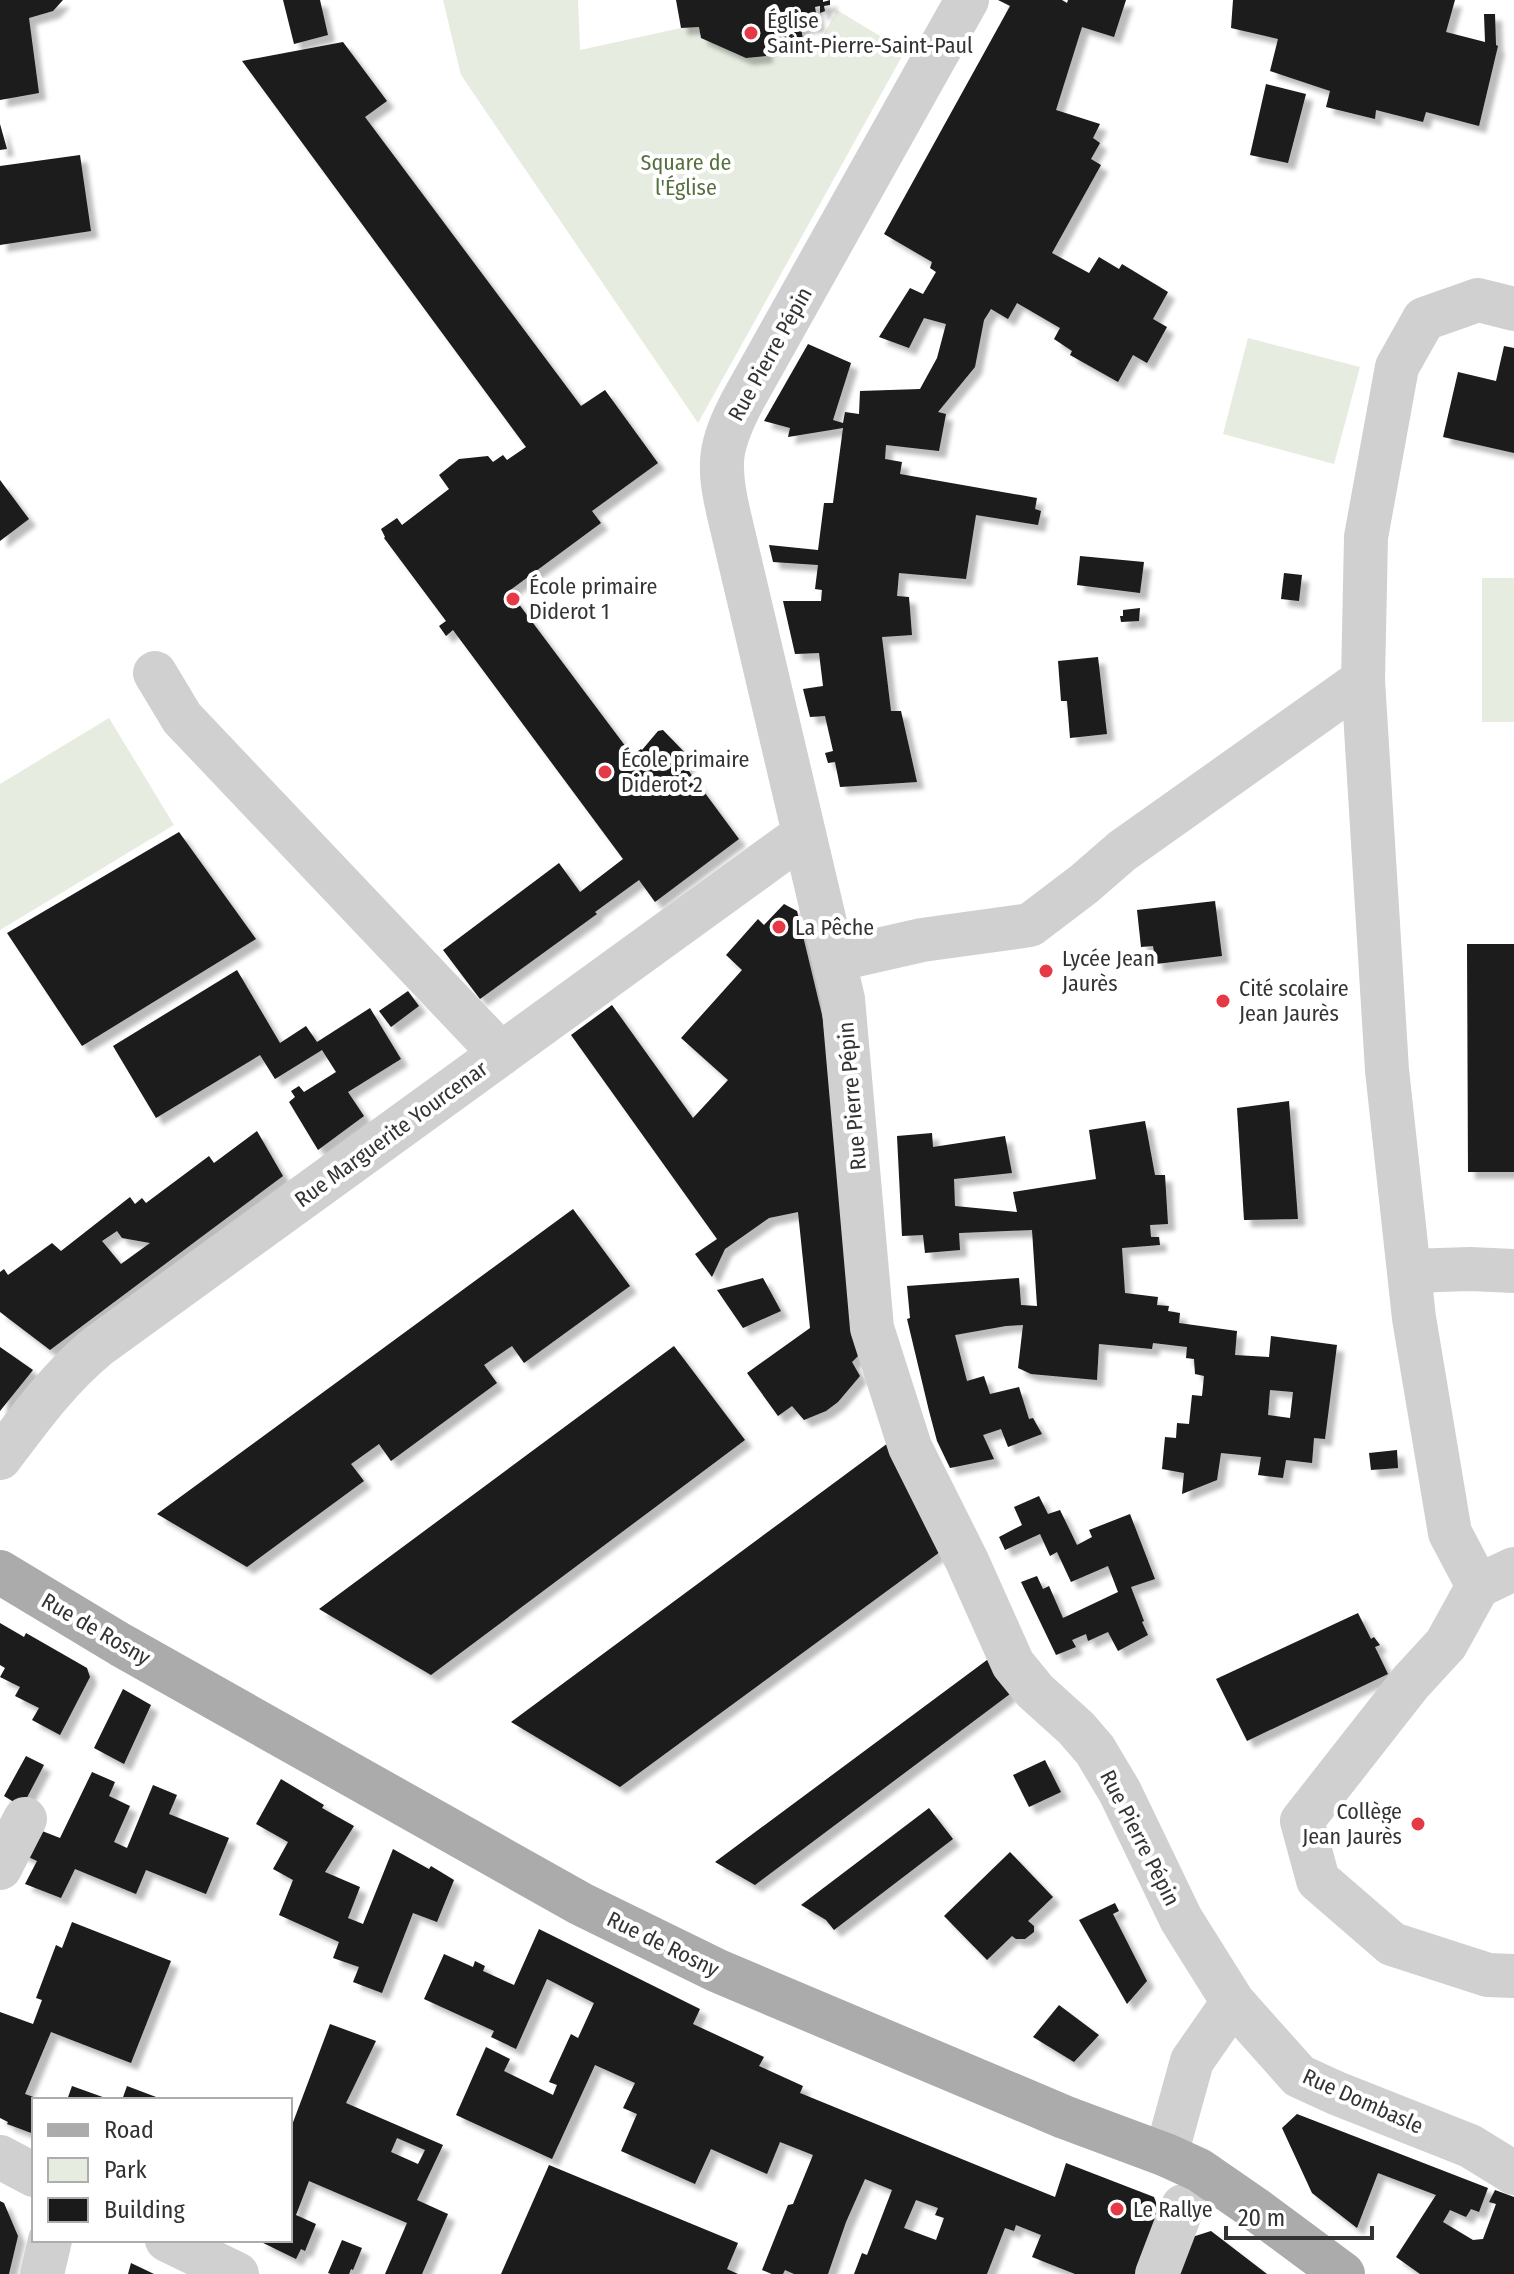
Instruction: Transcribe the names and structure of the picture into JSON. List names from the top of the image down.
{
  "streets": {
    "main road": ["Rue de Rosny"],
    "street": ["Rue Pierre Pépin", "Rue Marguerite Yourcenar", "Rue Dombasle"]
  },
  "crossings": [
    ["Rue Pierre Pépin", "Rue Marguerite Yourcenar"],
    ["Rue Pierre Pépin", "Rue Dombasle"]
  ],
  "parks": ["Square de l'Église"],
  "places": [
    "Église Saint-Pierre-Saint-Paul",
    "École primaire Diderot 1",
    "École primaire Diderot 2",
    "La Pêche",
    "Lycée Jean Jaurès",
    "Cité scolaire Jean Jaurès",
    "Collège Jean Jaurès",
    "Le Rallye"
  ],
  "legend": ["Road", "Park", "Building"],
  "scale_bar": "20 m"
}
